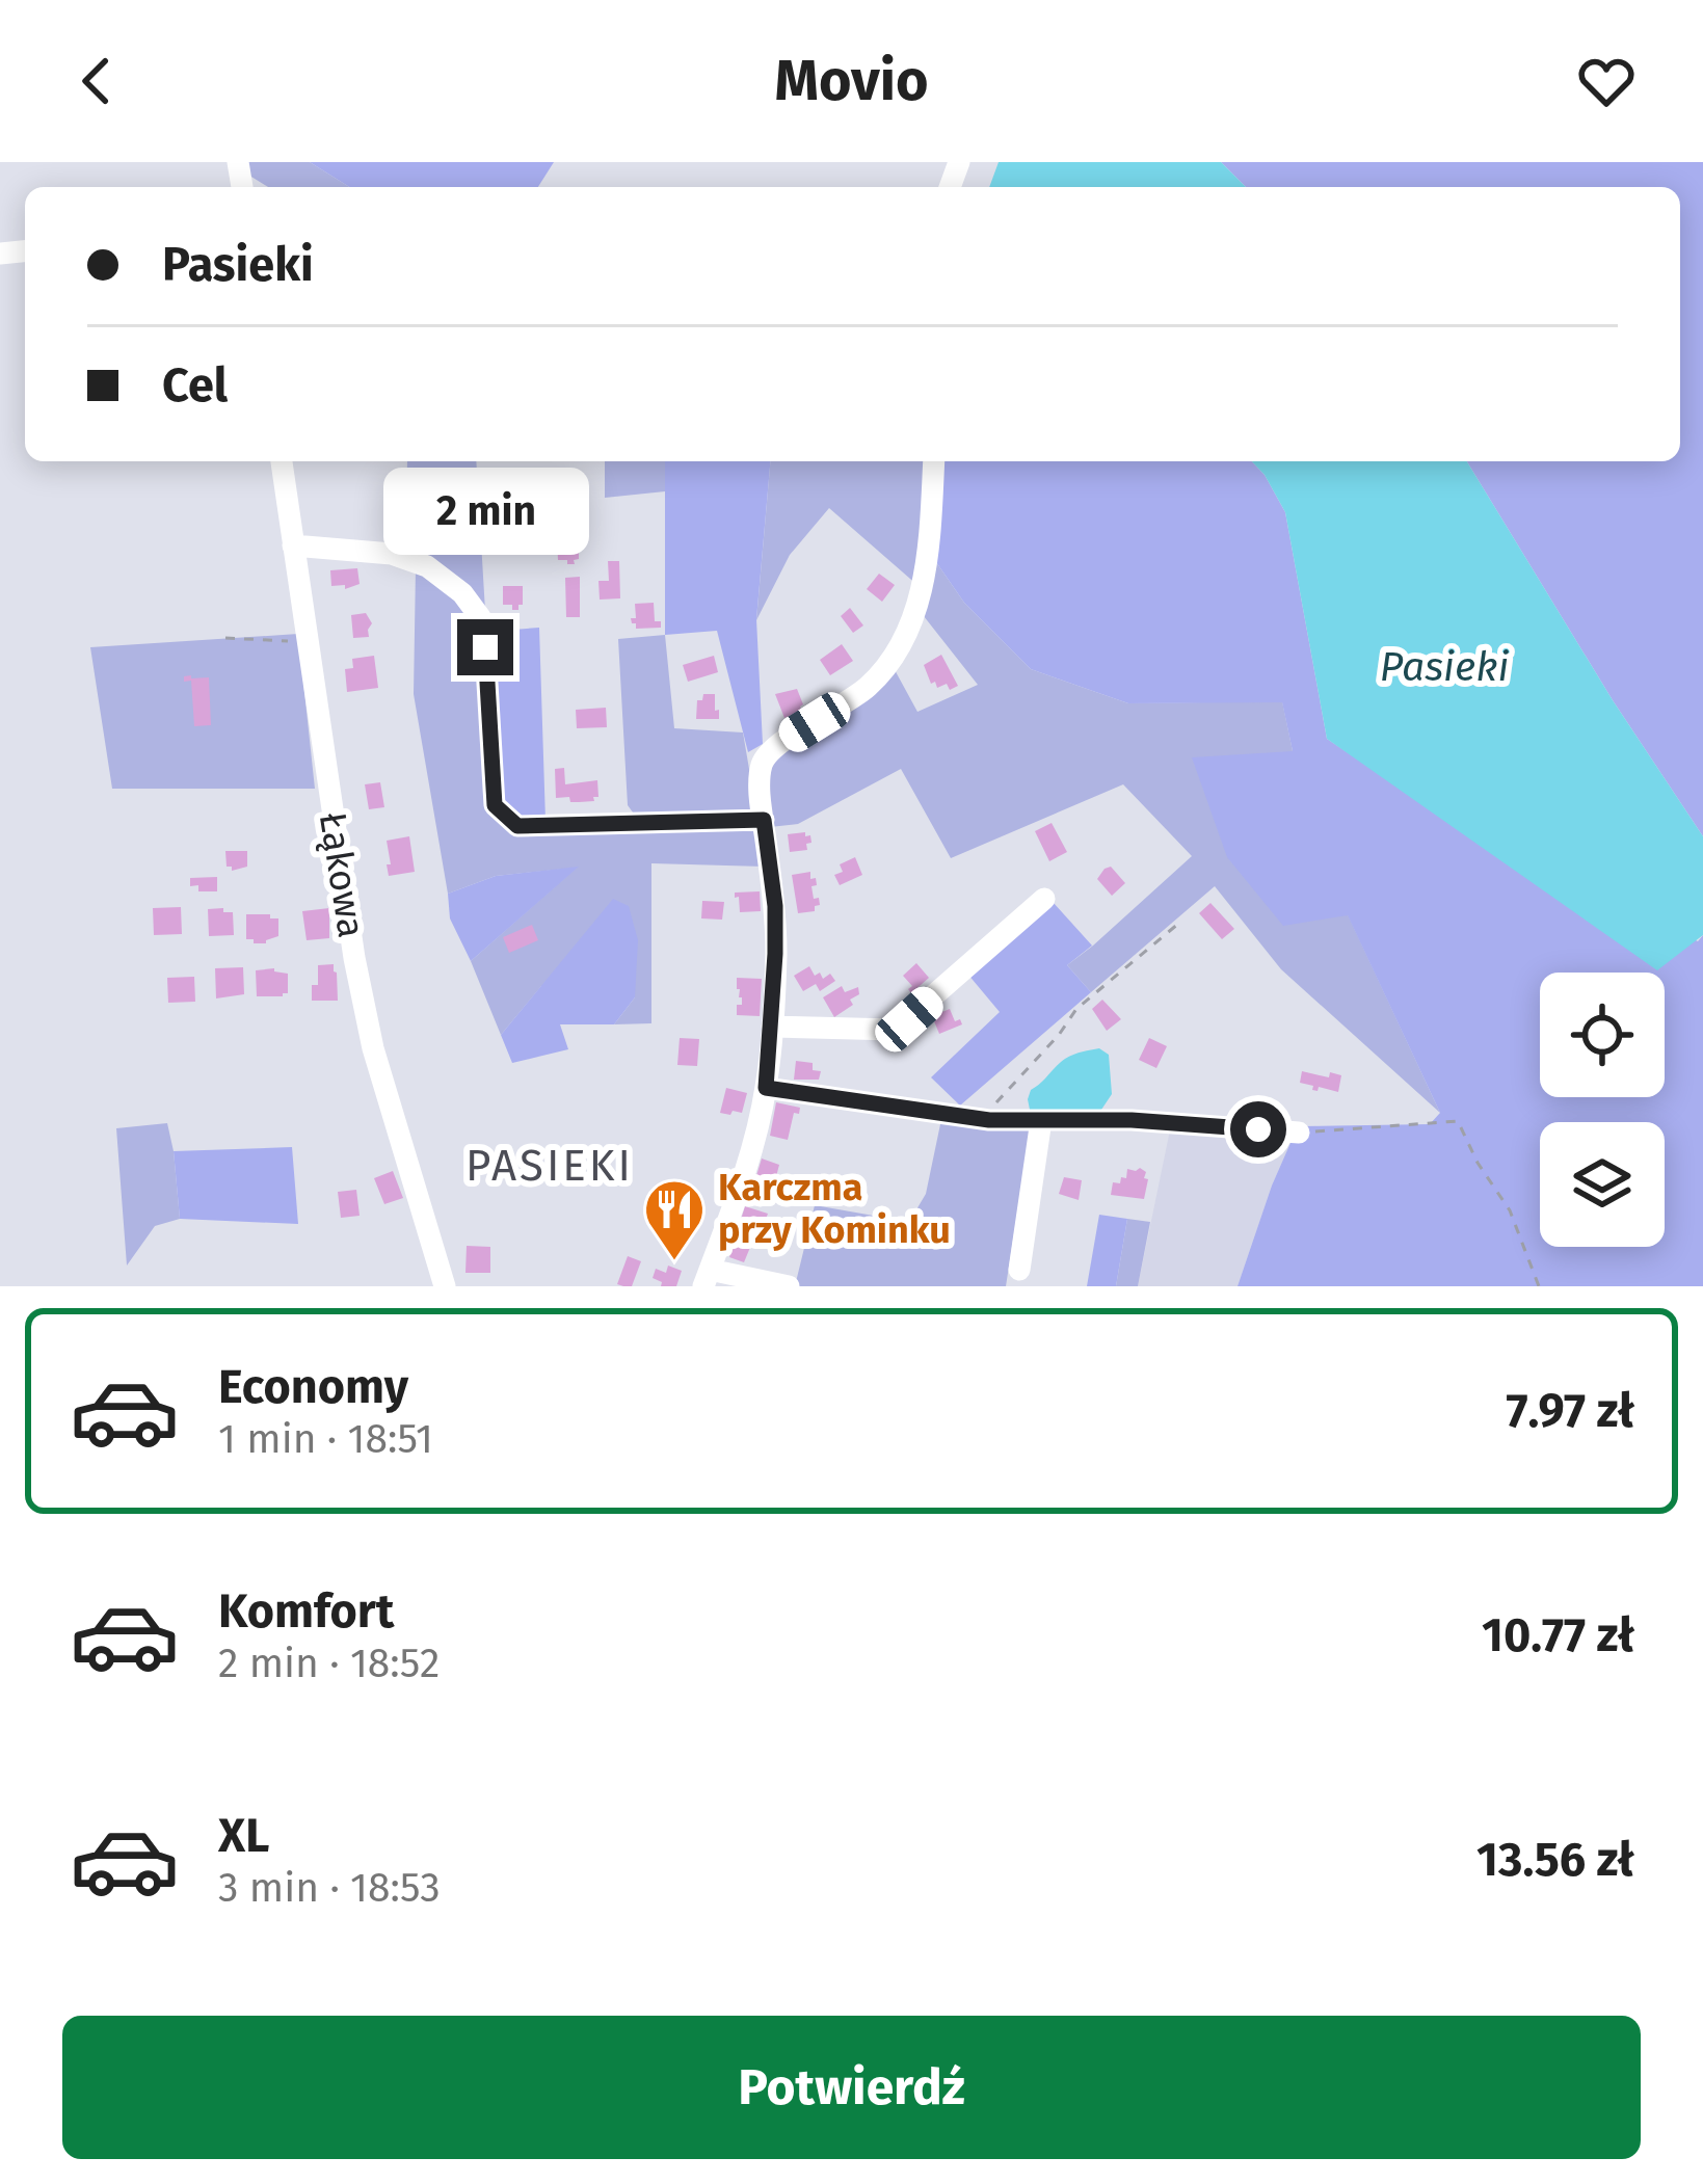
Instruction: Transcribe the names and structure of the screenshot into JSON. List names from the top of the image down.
{
  "streets": {
    "street": ["Łąkowa"]
  },
  "districts": ["PASIEKI"],
  "water": ["Pasieki"],
  "places": {
    "restaurant": ["Karczma przy Kominku"]
  },
  "page": {
    "header": "Movio",
    "banner": ["Pasieki", "Cel"],
    "bubble": "2 min",
    "list": [
      {
        "name": "Economy",
        "note": "1 min · 18:51",
        "value": "7.97 zł"
      },
      {
        "name": "Komfort",
        "note": "2 min · 18:52",
        "value": "10.77 zł"
      },
      {
        "name": "XL",
        "note": "3 min · 18:53",
        "value": "13.56 zł"
      }
    ],
    "buttons": "Potwierdź"
  }
}
